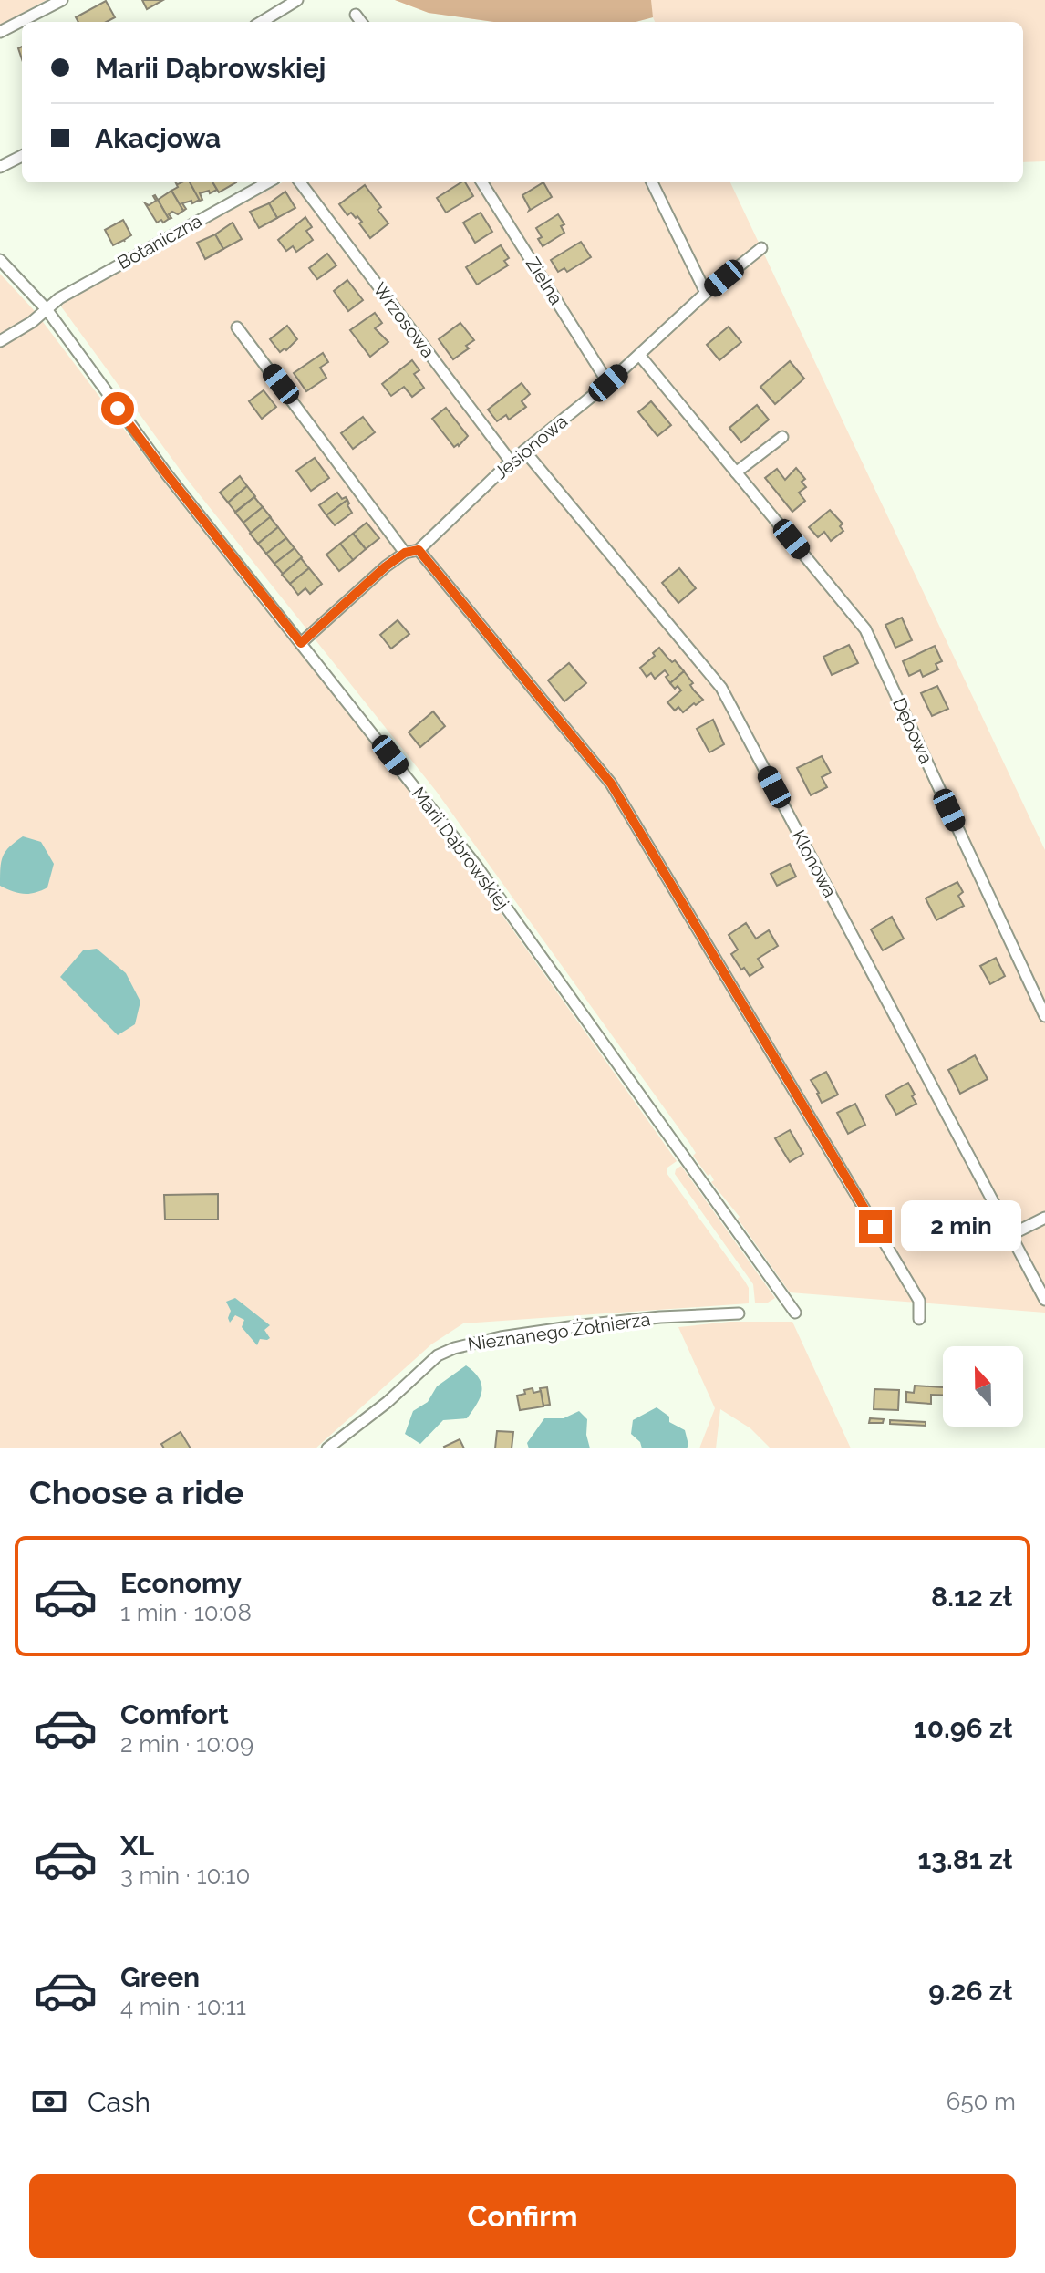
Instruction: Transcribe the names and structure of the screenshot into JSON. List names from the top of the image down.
{
  "streets": {
    "street": [
      "Botaniczna",
      "Zielna",
      "Wrzosowa",
      "Jesionowa",
      "Dębowa",
      "Marii Dąbrowskiej",
      "Klonowa",
      "Nieznanego Żołnierza"
    ]
  },
  "crossings": [
    ["Botaniczna", "Marii Dąbrowskiej"],
    ["Zielna", "Jesionowa"],
    ["Wrzosowa", "Jesionowa"],
    ["Jesionowa", "Dębowa"],
    ["Jesionowa", "Klonowa"]
  ],
  "north": "top",
  "page": {
    "banner": ["Marii Dąbrowskiej", "Akacjowa"],
    "bubble": "2 min",
    "heading": "Choose a ride",
    "list": [
      {
        "name": "Economy",
        "note": "1 min · 10:08",
        "value": "8.12 zł"
      },
      {
        "name": "Comfort",
        "note": "2 min · 10:09",
        "value": "10.96 zł"
      },
      {
        "name": "XL",
        "note": "3 min · 10:10",
        "value": "13.81 zł"
      },
      {
        "name": "Green",
        "note": "4 min · 10:11",
        "value": "9.26 zł"
      }
    ],
    "pay": ["Cash", "650 m"],
    "buttons": "Confirm"
  }
}
